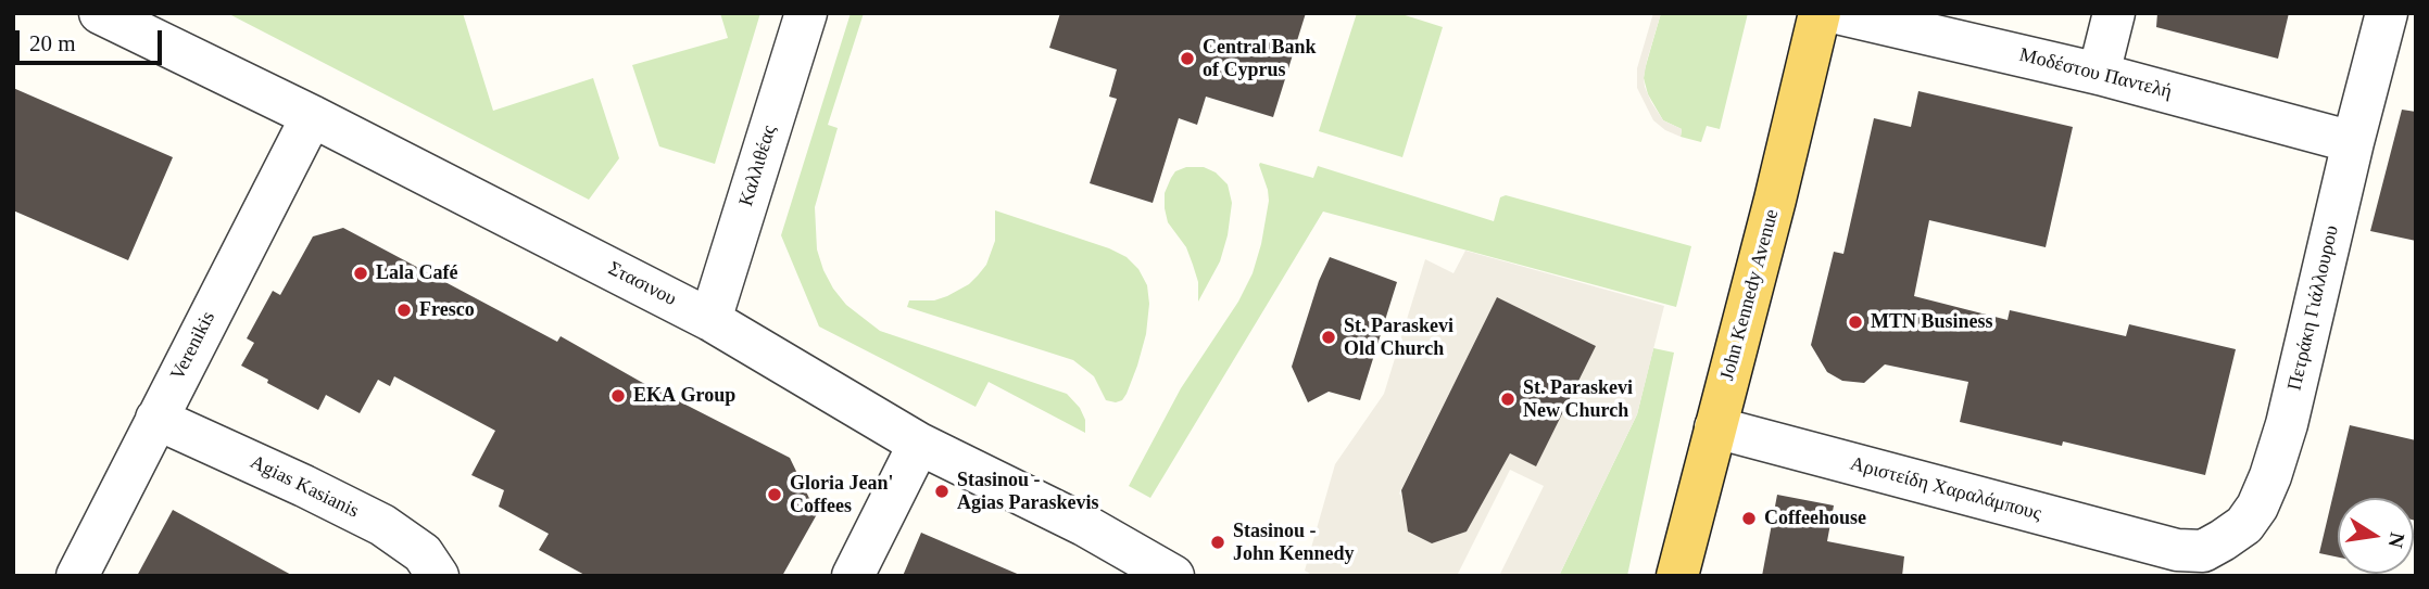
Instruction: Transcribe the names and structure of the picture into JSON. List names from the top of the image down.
{
  "streets": {
    "main road": ["John Kennedy Avenue"],
    "street": [
      "Μοδέστου Παντελή",
      "Καλλιθέας",
      "Στασινου",
      "Πετράκη Γιάλλουρου",
      "Verenikis",
      "Agias Kasianis",
      "Αριστείδη Χαραλάμπους"
    ]
  },
  "crossings": [
    ["Μοδέστου Παντελή", "Πετράκη Γιάλλουρου"],
    ["Καλλιθέας", "Στασινου"],
    ["Στασινου", "Verenikis"],
    ["John Kennedy Avenue", "Αριστείδη Χαραλάμπους"],
    ["Πετράκη Γιάλλουρου", "Αριστείδη Χαραλάμπους"],
    ["Verenikis", "Agias Kasianis"]
  ],
  "places": [
    "Central Bank of Cyprus",
    "Lala Café",
    "Fresco",
    "MTN Business",
    "St. Paraskevi Old Church",
    "EKA Group",
    "St. Paraskevi New Church",
    "Stasinou - Agias Paraskevis",
    "Gloria Jean' Coffees",
    "Coffeehouse",
    "Stasinou - John Kennedy"
  ],
  "scale_bar": "20 m",
  "north": "right"
}
